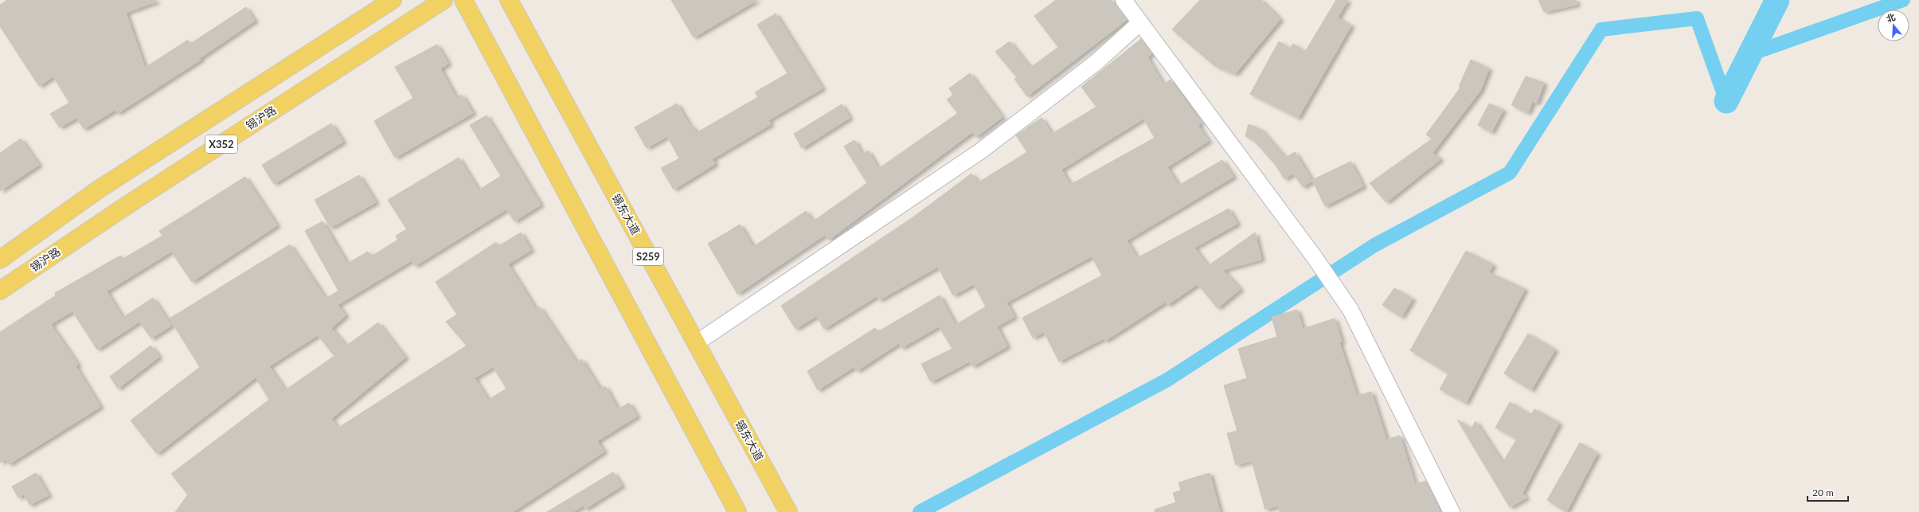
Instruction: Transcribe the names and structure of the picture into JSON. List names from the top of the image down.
{
  "streets": {
    "main road": [
      "锡沪路",
      "X352",
      "锡东大道",
      "S259"
    ]
  },
  "scale_bar": "20 m",
  "north": "top"
}
